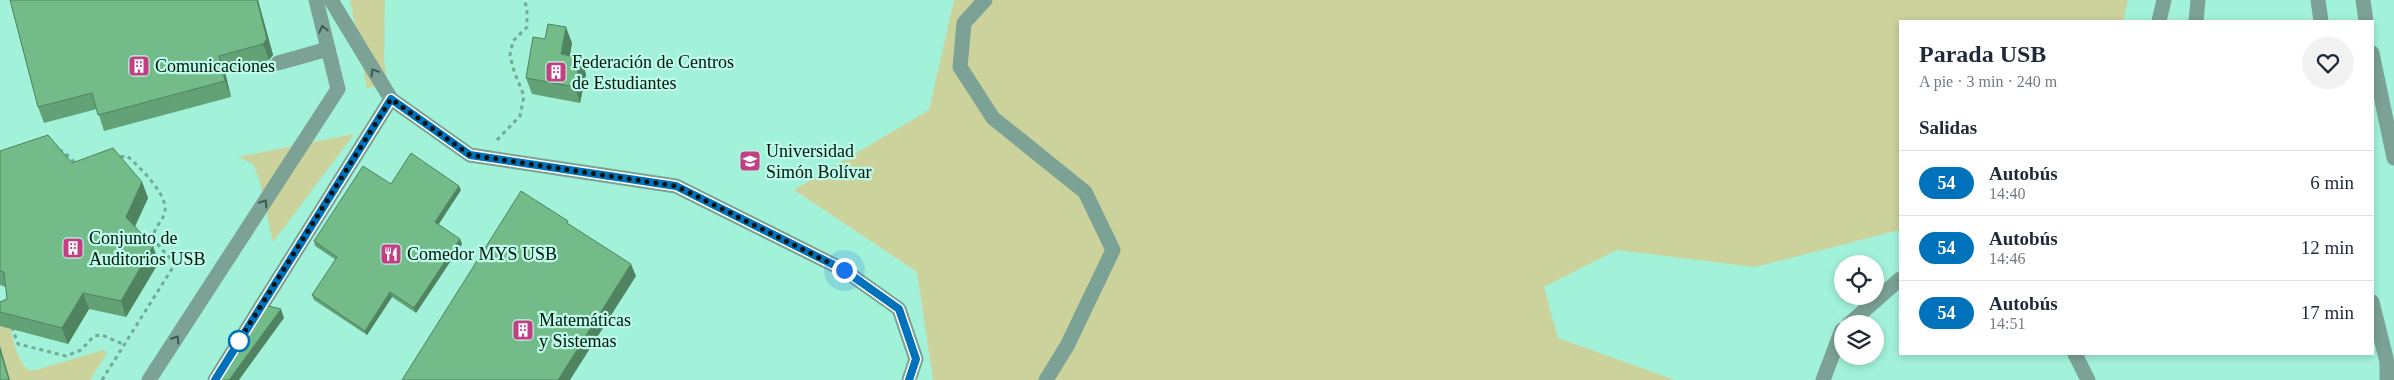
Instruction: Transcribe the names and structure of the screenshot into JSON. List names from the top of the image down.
{
  "places": {
    "building": [
      "Comunicaciones",
      "Federación de Centros de Estudiantes",
      "Conjunto de Auditorios USB",
      "Matemáticas y Sistemas"
    ],
    "school or university": ["Universidad Simón Bolívar"],
    "restaurant": ["Comedor MYS USB"]
  },
  "lines": ["bus line 54"],
  "page": {
    "heading": [
      ["Parada USB", "A pie · 3 min · 240 m"],
      "Salidas"
    ],
    "list": [
      {
        "mark": "54",
        "name": "Autobús",
        "note": "14:40",
        "value": "6 min"
      },
      {
        "mark": "54",
        "name": "Autobús",
        "note": "14:46",
        "value": "12 min"
      },
      {
        "mark": "54",
        "name": "Autobús",
        "note": "14:51",
        "value": "17 min"
      }
    ]
  }
}
